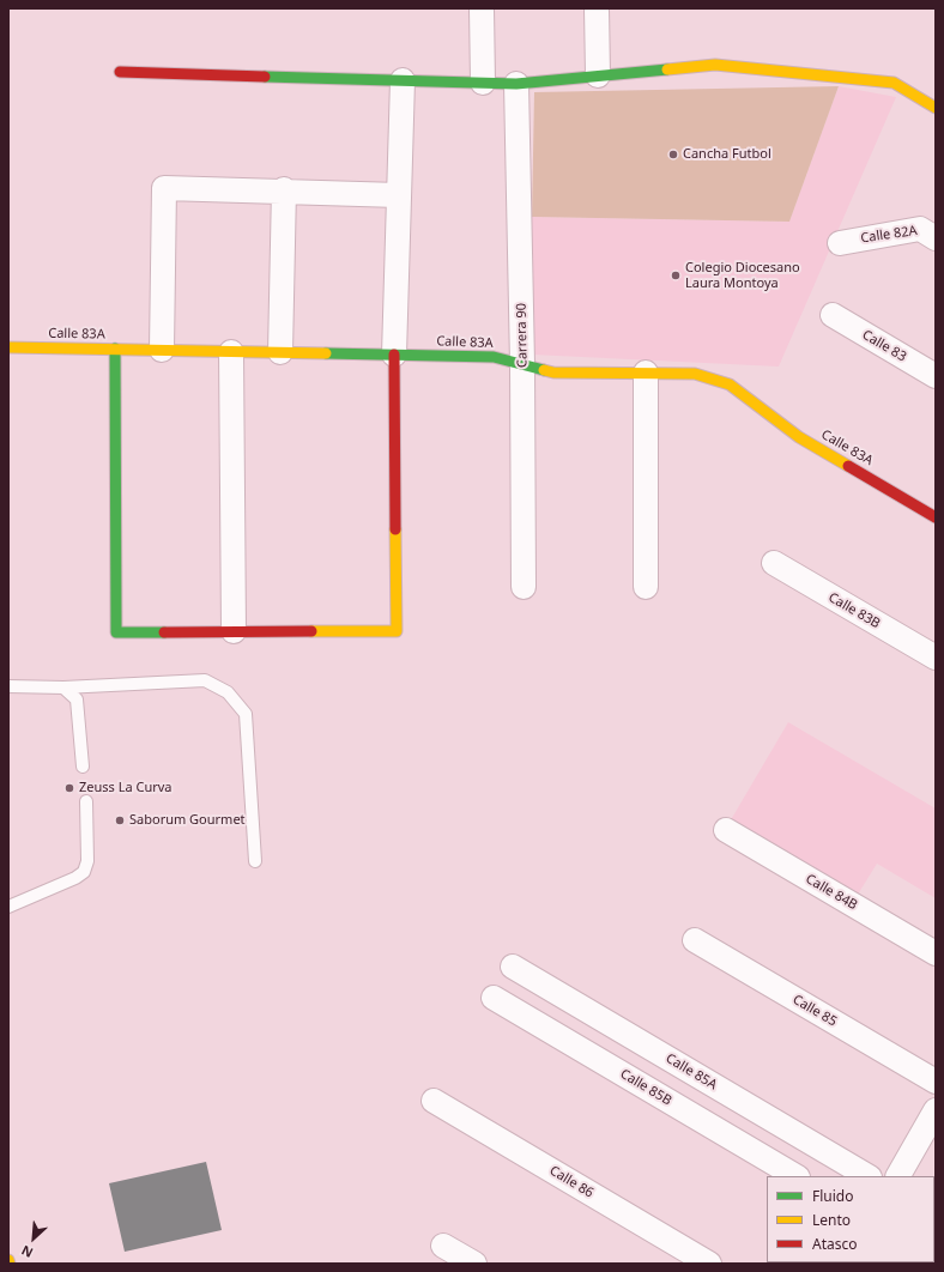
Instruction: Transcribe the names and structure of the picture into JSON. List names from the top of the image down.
{
  "streets": {
    "street": [
      "Calle 82A",
      "Calle 83A",
      "Carrera 90",
      "Calle 83",
      "Calle 83B",
      "Calle 84B",
      "Calle 85",
      "Calle 85A",
      "Calle 85B",
      "Calle 86"
    ]
  },
  "crossings": [
    ["Calle 83A", "Carrera 90"]
  ],
  "places": [
    "Cancha Futbol",
    "Colegio Diocesano Laura Montoya",
    "Zeuss La Curva",
    "Saborum Gourmet"
  ],
  "legend": ["Fluido", "Lento", "Atasco"],
  "north": "bottom left"
}
